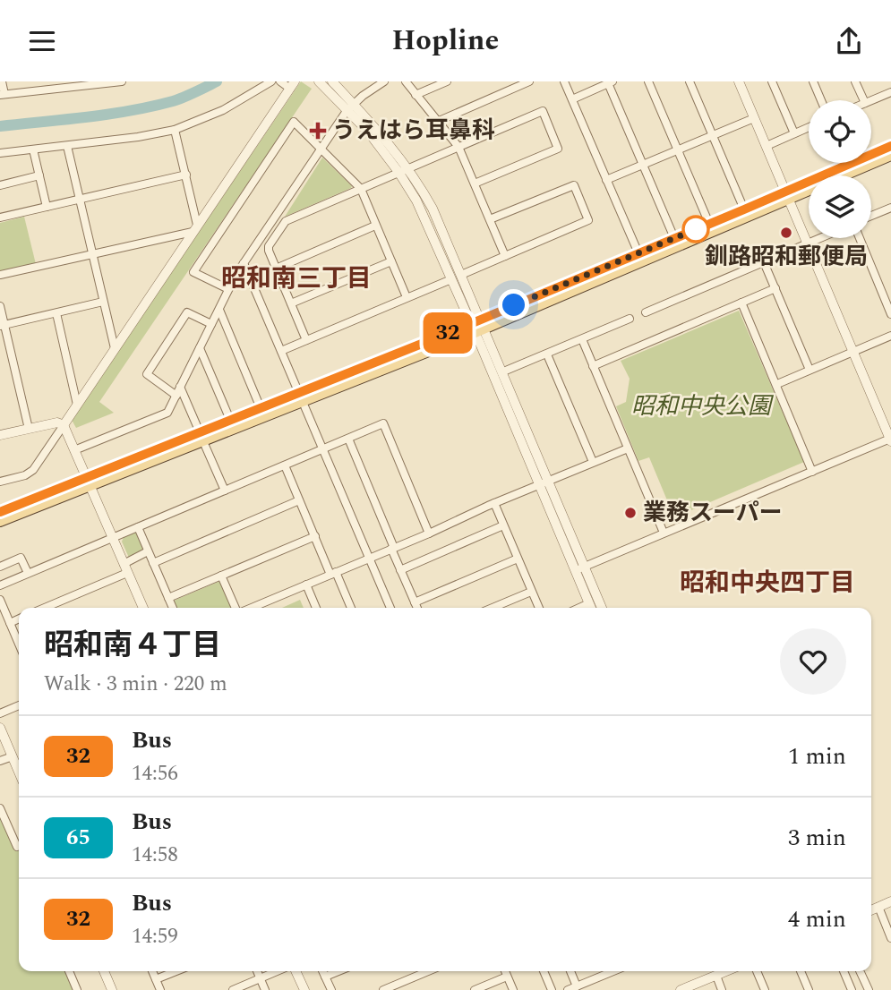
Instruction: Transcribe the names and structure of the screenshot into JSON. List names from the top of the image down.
{
  "districts": ["昭和南三丁目", "昭和中央四丁目"],
  "parks": ["昭和中央公園"],
  "places": {
    "health": ["うえはら耳鼻科"],
    "other": ["釧路昭和郵便局", "業務スーパー"]
  },
  "lines": ["bus line 32"],
  "page": {
    "header": "Hopline",
    "on_map": "32",
    "heading": ["昭和南４丁目", "Walk · 3 min · 220 m"],
    "list": [
      {
        "mark": "32",
        "name": "Bus",
        "note": "14:56",
        "value": "1 min"
      },
      {
        "mark": "65",
        "name": "Bus",
        "note": "14:58",
        "value": "3 min"
      },
      {
        "mark": "32",
        "name": "Bus",
        "note": "14:59",
        "value": "4 min"
      }
    ]
  }
}
